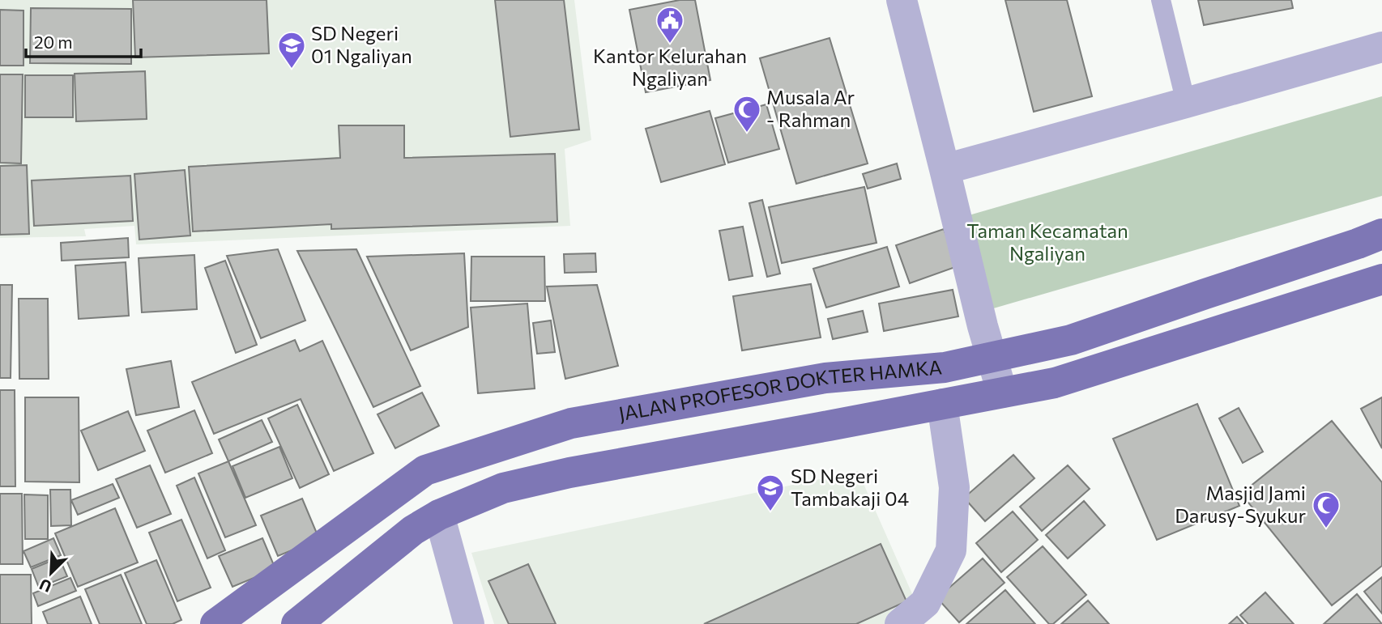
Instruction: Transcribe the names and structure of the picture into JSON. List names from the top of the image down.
{
  "streets": {
    "main road": ["JALAN PROFESOR DOKTER HAMKA"]
  },
  "parks": ["Taman Kecamatan Ngaliyan"],
  "places": {
    "public building": ["Kantor Kelurahan Ngaliyan"],
    "school or university": ["SD Negeri 01 Ngaliyan", "SD Negeri Tambakaji 04"],
    "mosque": ["Musala Ar - Rahman", "Masjid Jami Darusy-Syukur"]
  },
  "scale_bar": "20 m",
  "north": "bottom left"
}
